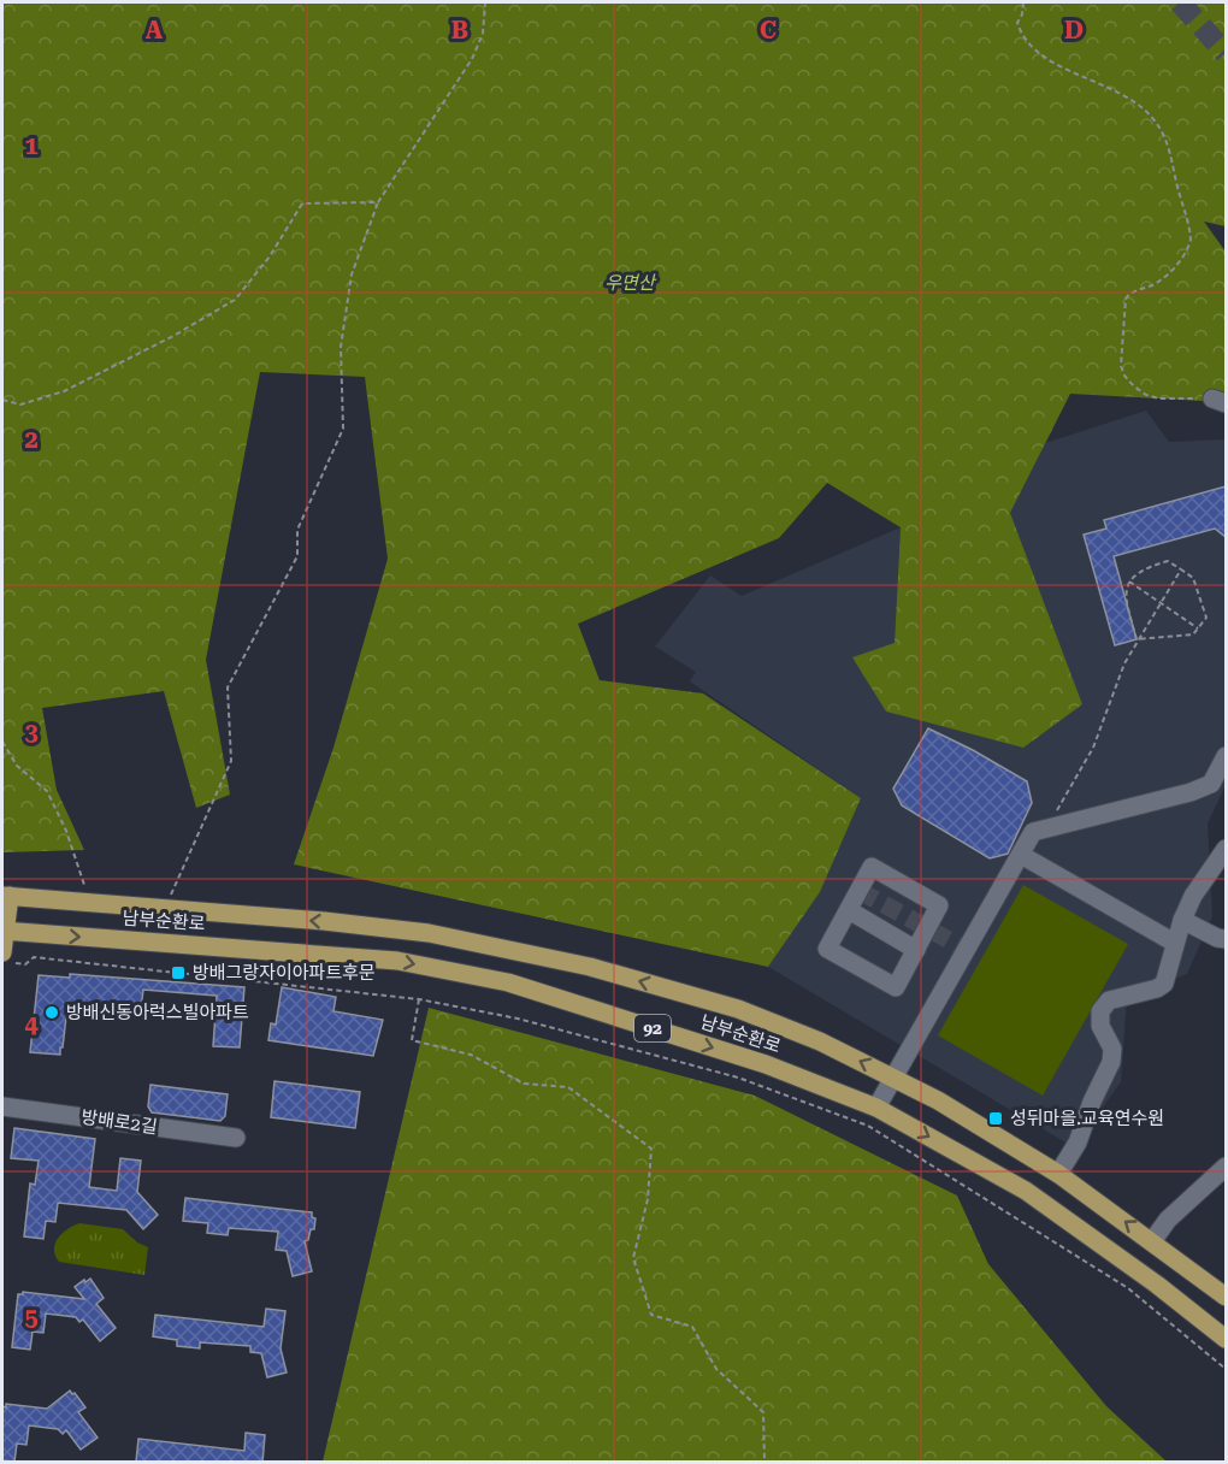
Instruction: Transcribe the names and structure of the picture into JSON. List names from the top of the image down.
{
  "streets": {
    "main road": ["남부순환로", "92"],
    "street": ["방배로2길"]
  },
  "parks": ["우면산"],
  "places": {
    "transit": ["방배그랑자이아파트후문", "성뒤마을.교육연수원"],
    "other": ["방배신동아럭스빌아파트"]
  },
  "grid": {
    "columns": [
      "A",
      "B",
      "C",
      "D"
    ],
    "rows": [
      "1",
      "2",
      "3",
      "4",
      "5"
    ]
  }
}
